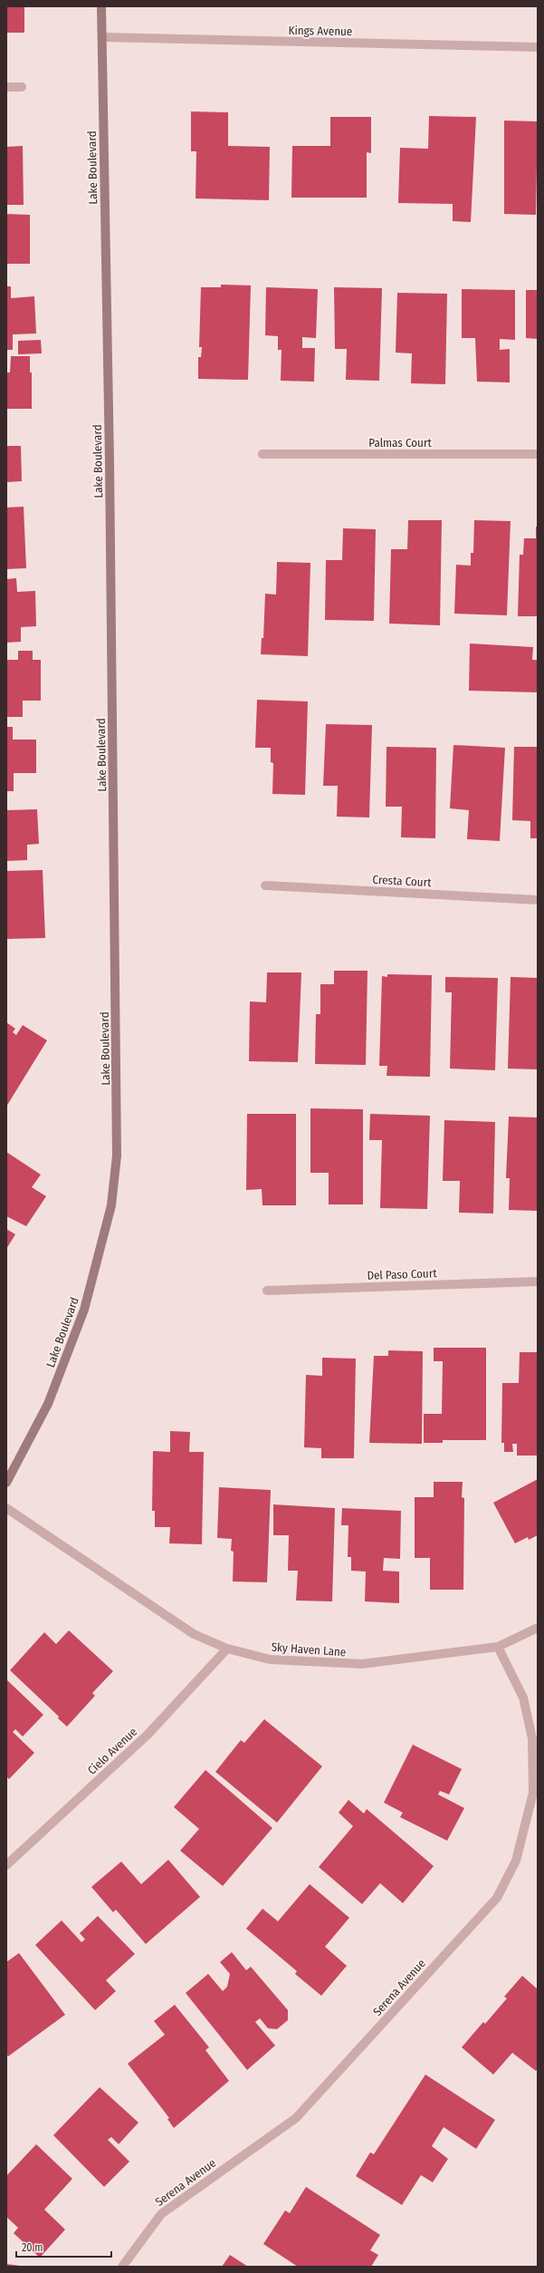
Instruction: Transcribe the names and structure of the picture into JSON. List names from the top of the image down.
{
  "streets": {
    "main road": ["Lake Boulevard"],
    "street": [
      "Kings Avenue",
      "Palmas Court",
      "Cresta Court",
      "Del Paso Court",
      "Sky Haven Lane",
      "Cielo Avenue",
      "Serena Avenue"
    ]
  },
  "crossings": [
    ["Kings Avenue", "Lake Boulevard"],
    ["Sky Haven Lane", "Cielo Avenue"],
    ["Sky Haven Lane", "Serena Avenue"]
  ],
  "scale_bar": "20 m"
}
